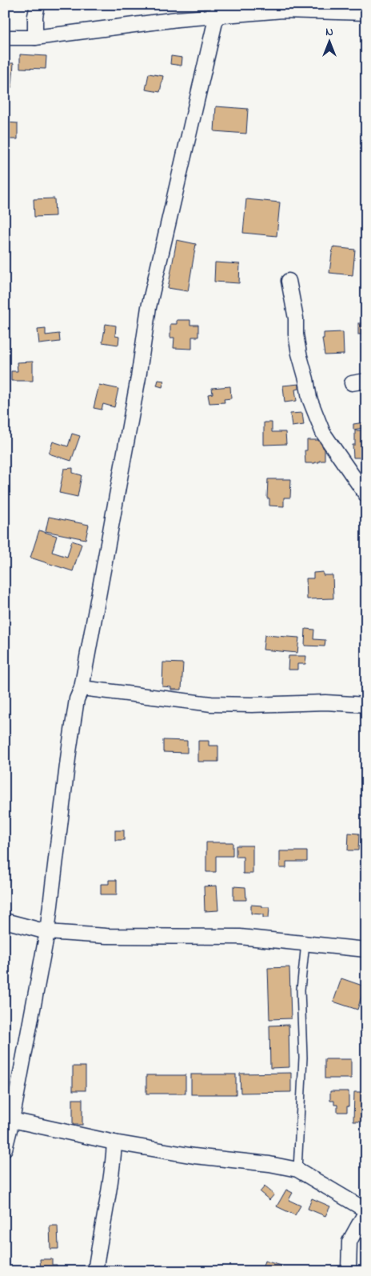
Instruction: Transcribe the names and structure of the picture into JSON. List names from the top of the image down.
{
  "north": "top"
}
